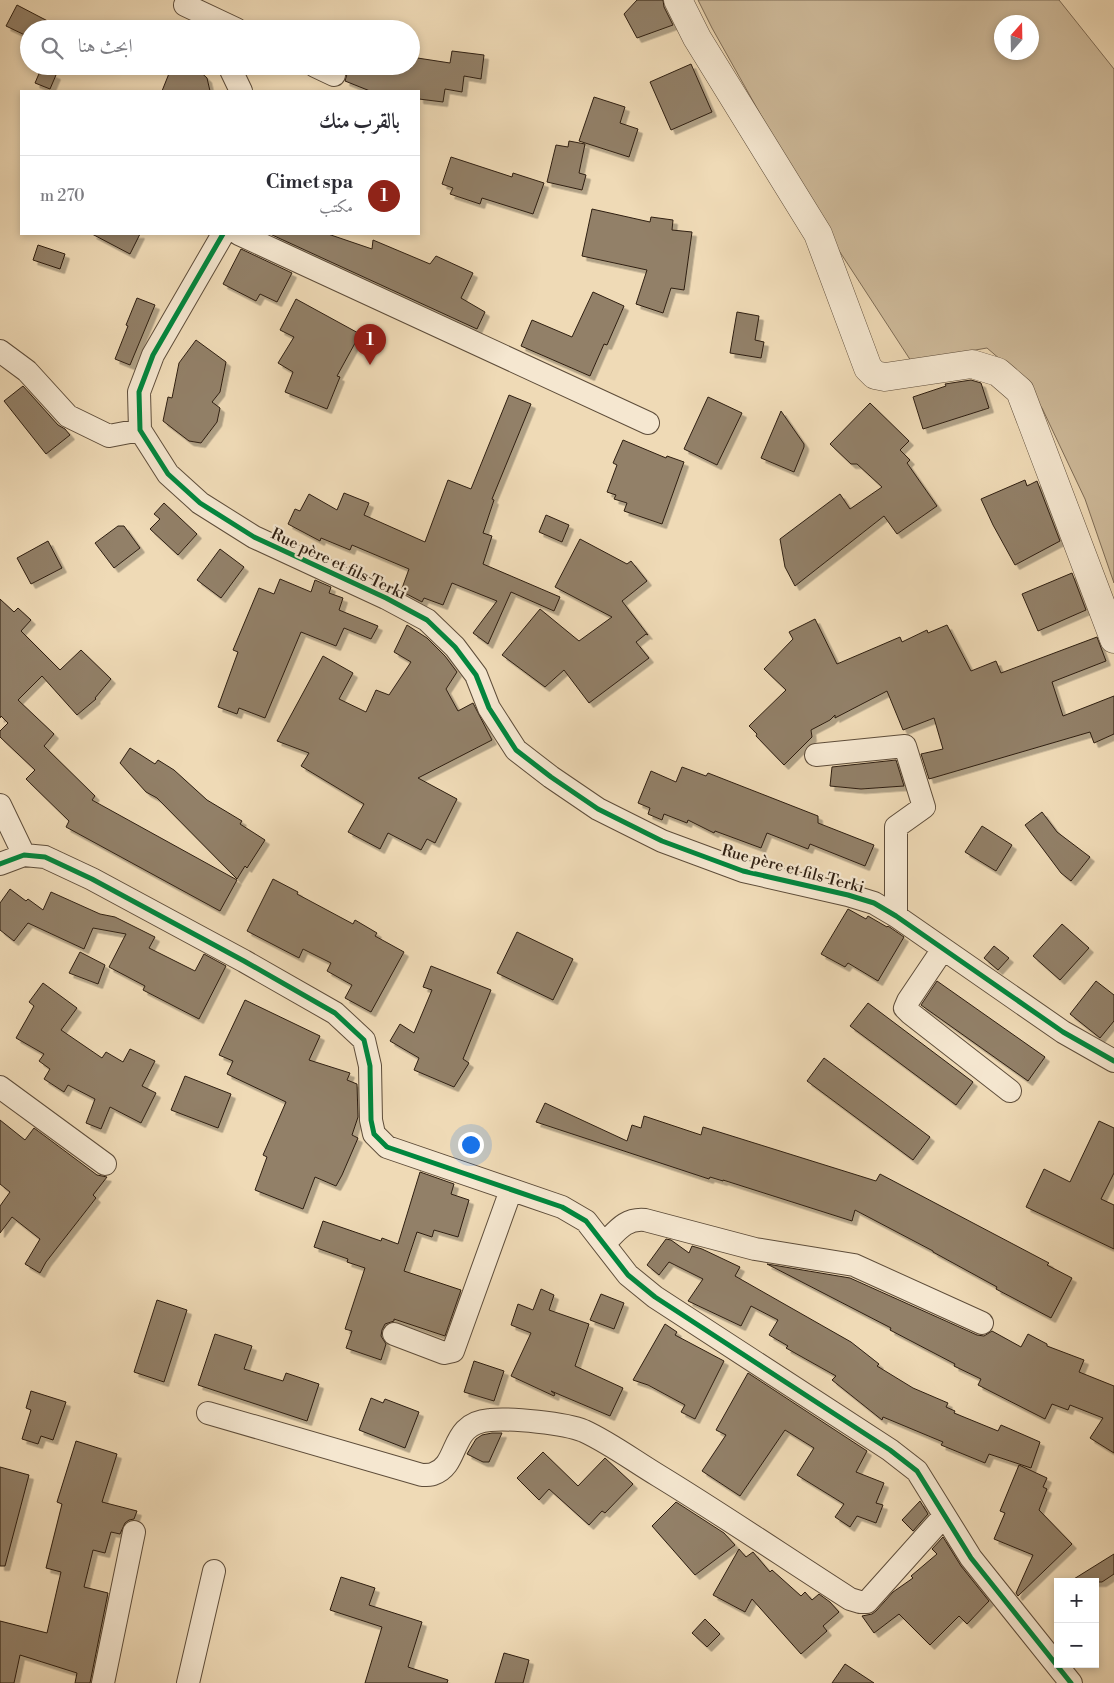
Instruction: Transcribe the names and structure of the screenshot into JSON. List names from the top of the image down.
{
  "streets": {
    "street": ["Rue père et fils Terki"]
  },
  "north": "top",
  "page": {
    "search": "ابحث هنا",
    "heading": "بالقرب منك",
    "list": [
      {
        "mark": "1",
        "name": "Cimet spa",
        "note": "مكتب",
        "value": "270 m"
      }
    ],
    "pins": "1",
    "map_buttons": ["+", "−"]
  }
}
